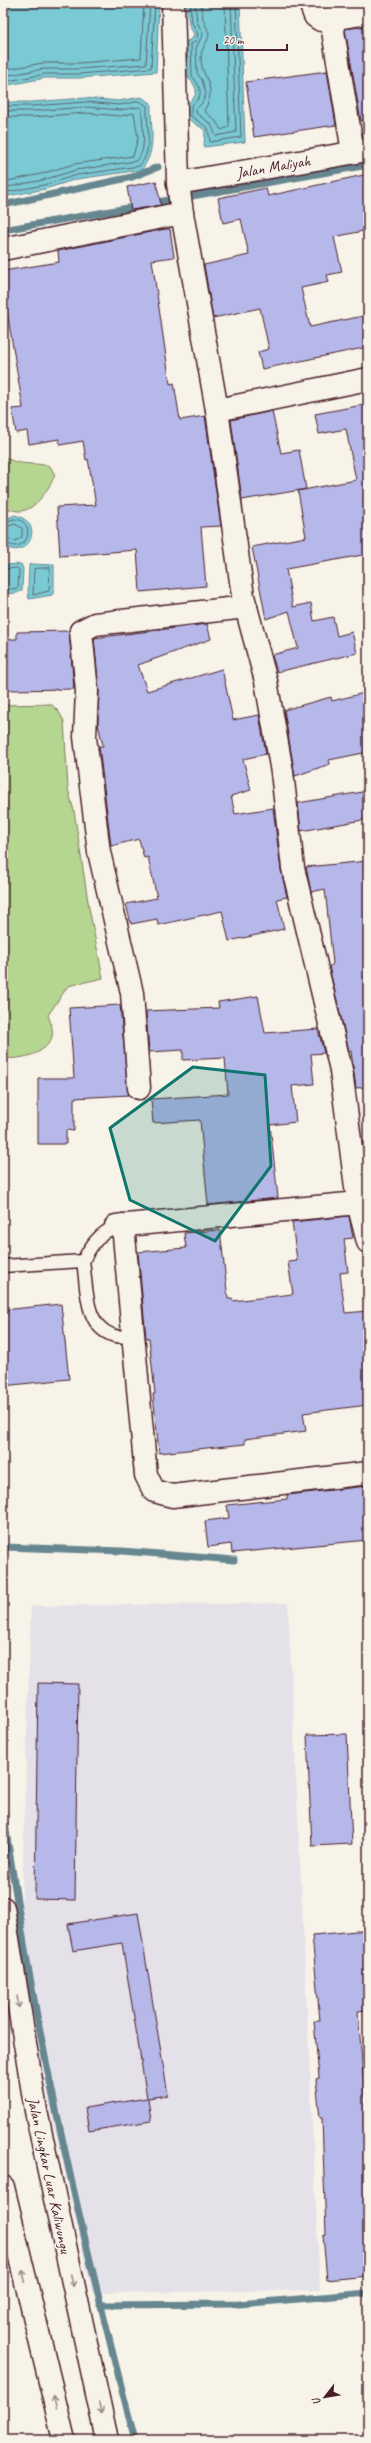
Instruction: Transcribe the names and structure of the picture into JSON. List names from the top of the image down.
{
  "streets": {
    "main road": ["Jalan Maliyah", "Jalan Lingkar Luar Kaliwungu"]
  },
  "scale_bar": "20 m",
  "north": "bottom left"
}
